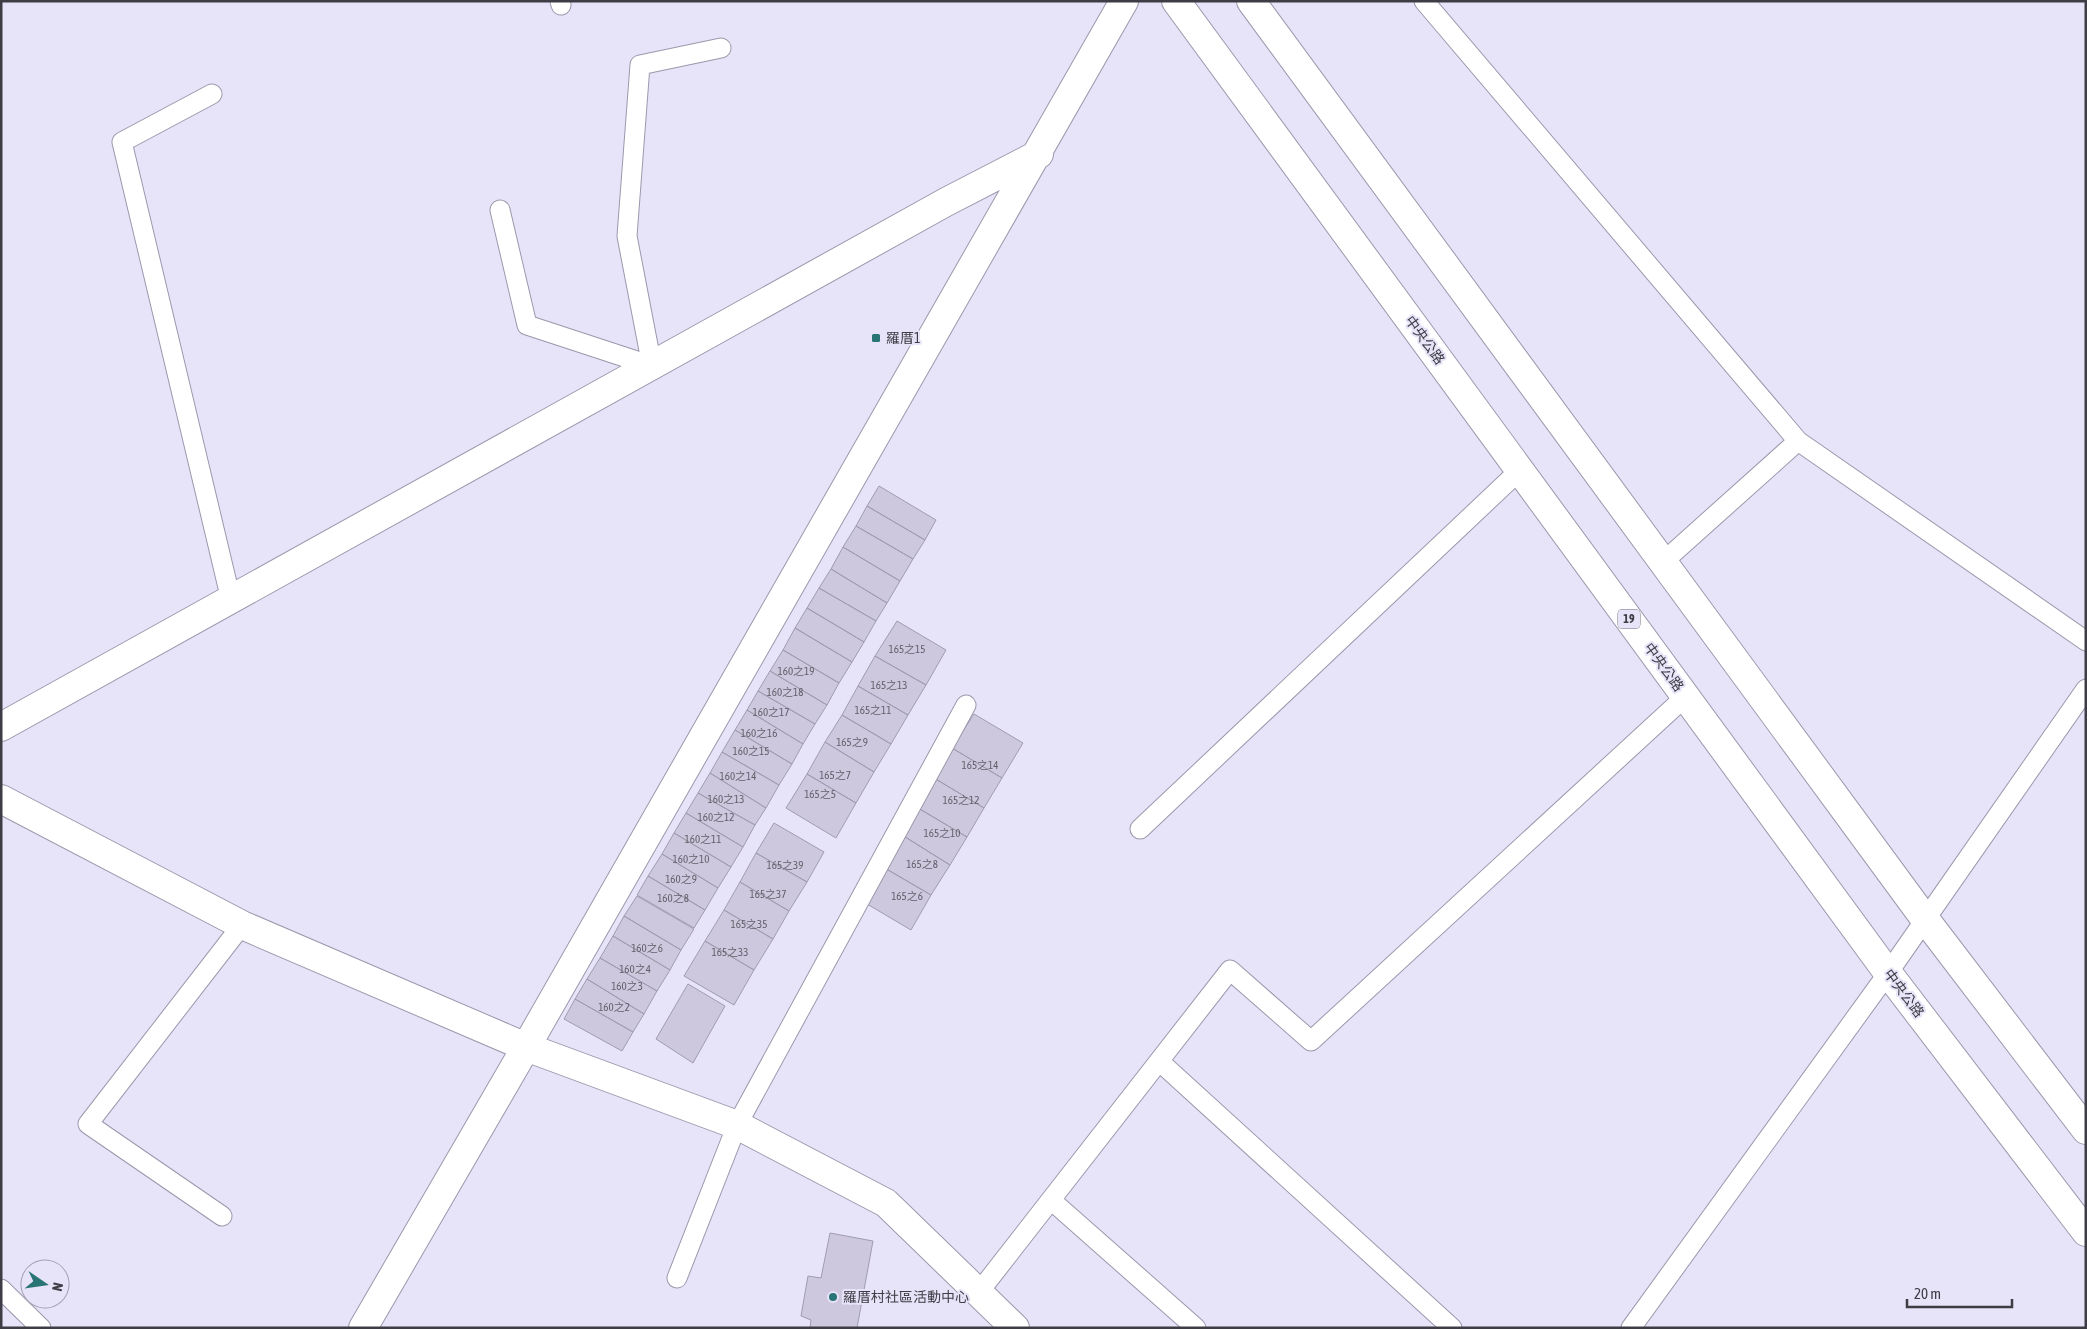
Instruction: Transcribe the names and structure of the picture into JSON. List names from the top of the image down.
{
  "streets": {
    "main road": ["中央公路", "19"]
  },
  "places": {
    "transit": ["羅厝1"],
    "other": ["羅厝村社區活動中心"]
  },
  "house_numbers": [
    "165之15",
    "160之19",
    "165之13",
    "160之18",
    "165之11",
    "160之17",
    "160之16",
    "165之9",
    "160之15",
    "165之14",
    "165之7",
    "160之14",
    "165之5",
    "160之13",
    "165之12",
    "160之12",
    "165之10",
    "160之11",
    "160之10",
    "165之8",
    "165之39",
    "160之9",
    "165之37",
    "165之6",
    "160之8",
    "165之35",
    "160之6",
    "165之33",
    "160之4",
    "160之3",
    "160之2"
  ],
  "scale_bar": "20 m",
  "north": "right"
}
